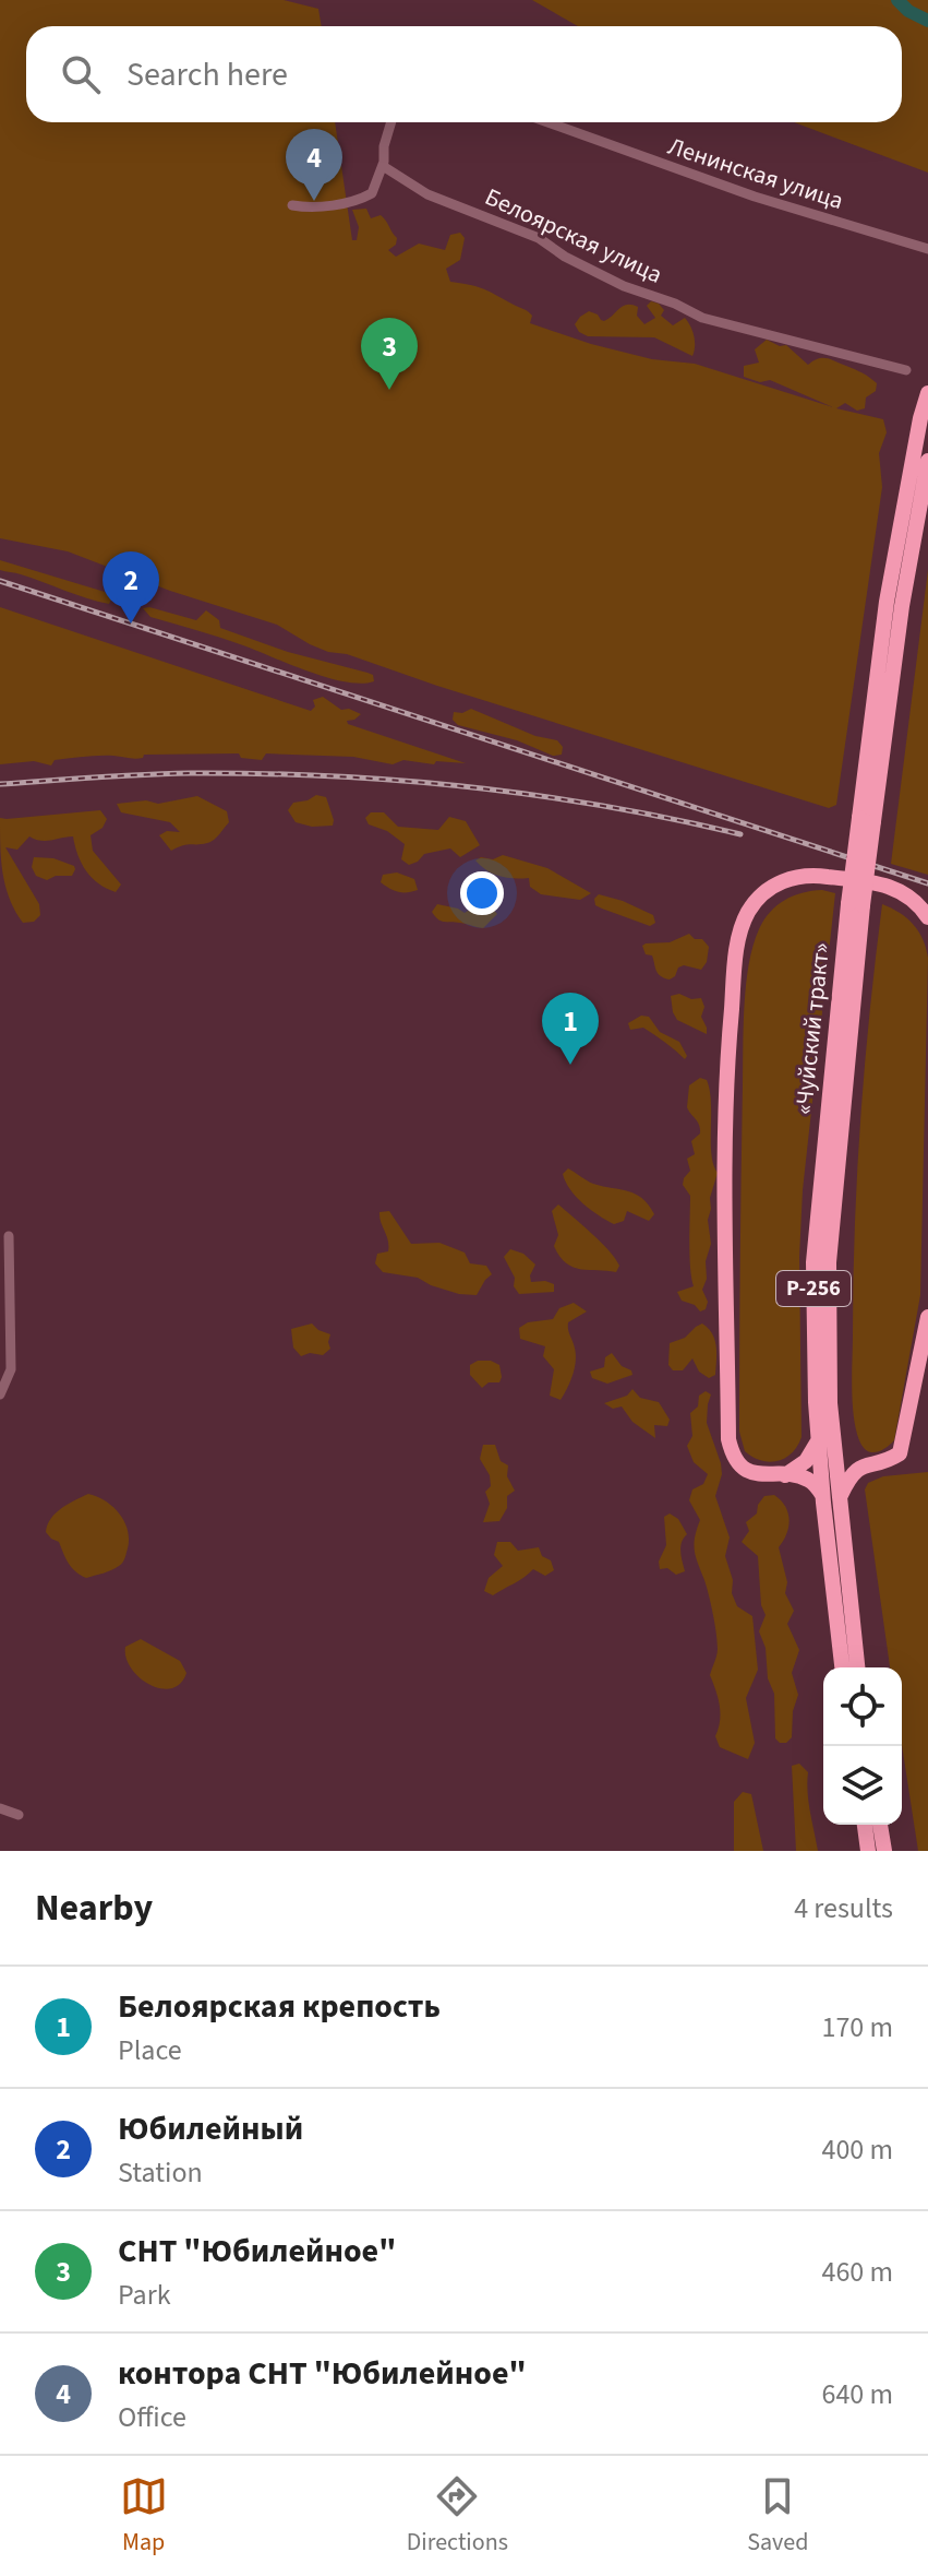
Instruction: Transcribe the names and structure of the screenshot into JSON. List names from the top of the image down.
{
  "streets": {
    "highway": ["«Чуйский тракт»", "Р-256"],
    "street": ["Ленинская улица", "Белоярская улица"]
  },
  "page": {
    "search": "Search here",
    "pins": [
      "4",
      "3",
      "2",
      "1"
    ],
    "heading": ["Nearby", "4 results"],
    "list": [
      {
        "mark": "1",
        "name": "Белоярская крепость",
        "note": "Place",
        "value": "170 m"
      },
      {
        "mark": "2",
        "name": "Юбилейный",
        "note": "Station",
        "value": "400 m"
      },
      {
        "mark": "3",
        "name": "СНТ \"Юбилейное\"",
        "note": "Park",
        "value": "460 m"
      },
      {
        "mark": "4",
        "name": "контора СНТ \"Юбилейное\"",
        "note": "Office",
        "value": "640 m"
      }
    ],
    "nav": ["Map", "Directions", "Saved"]
  }
}
